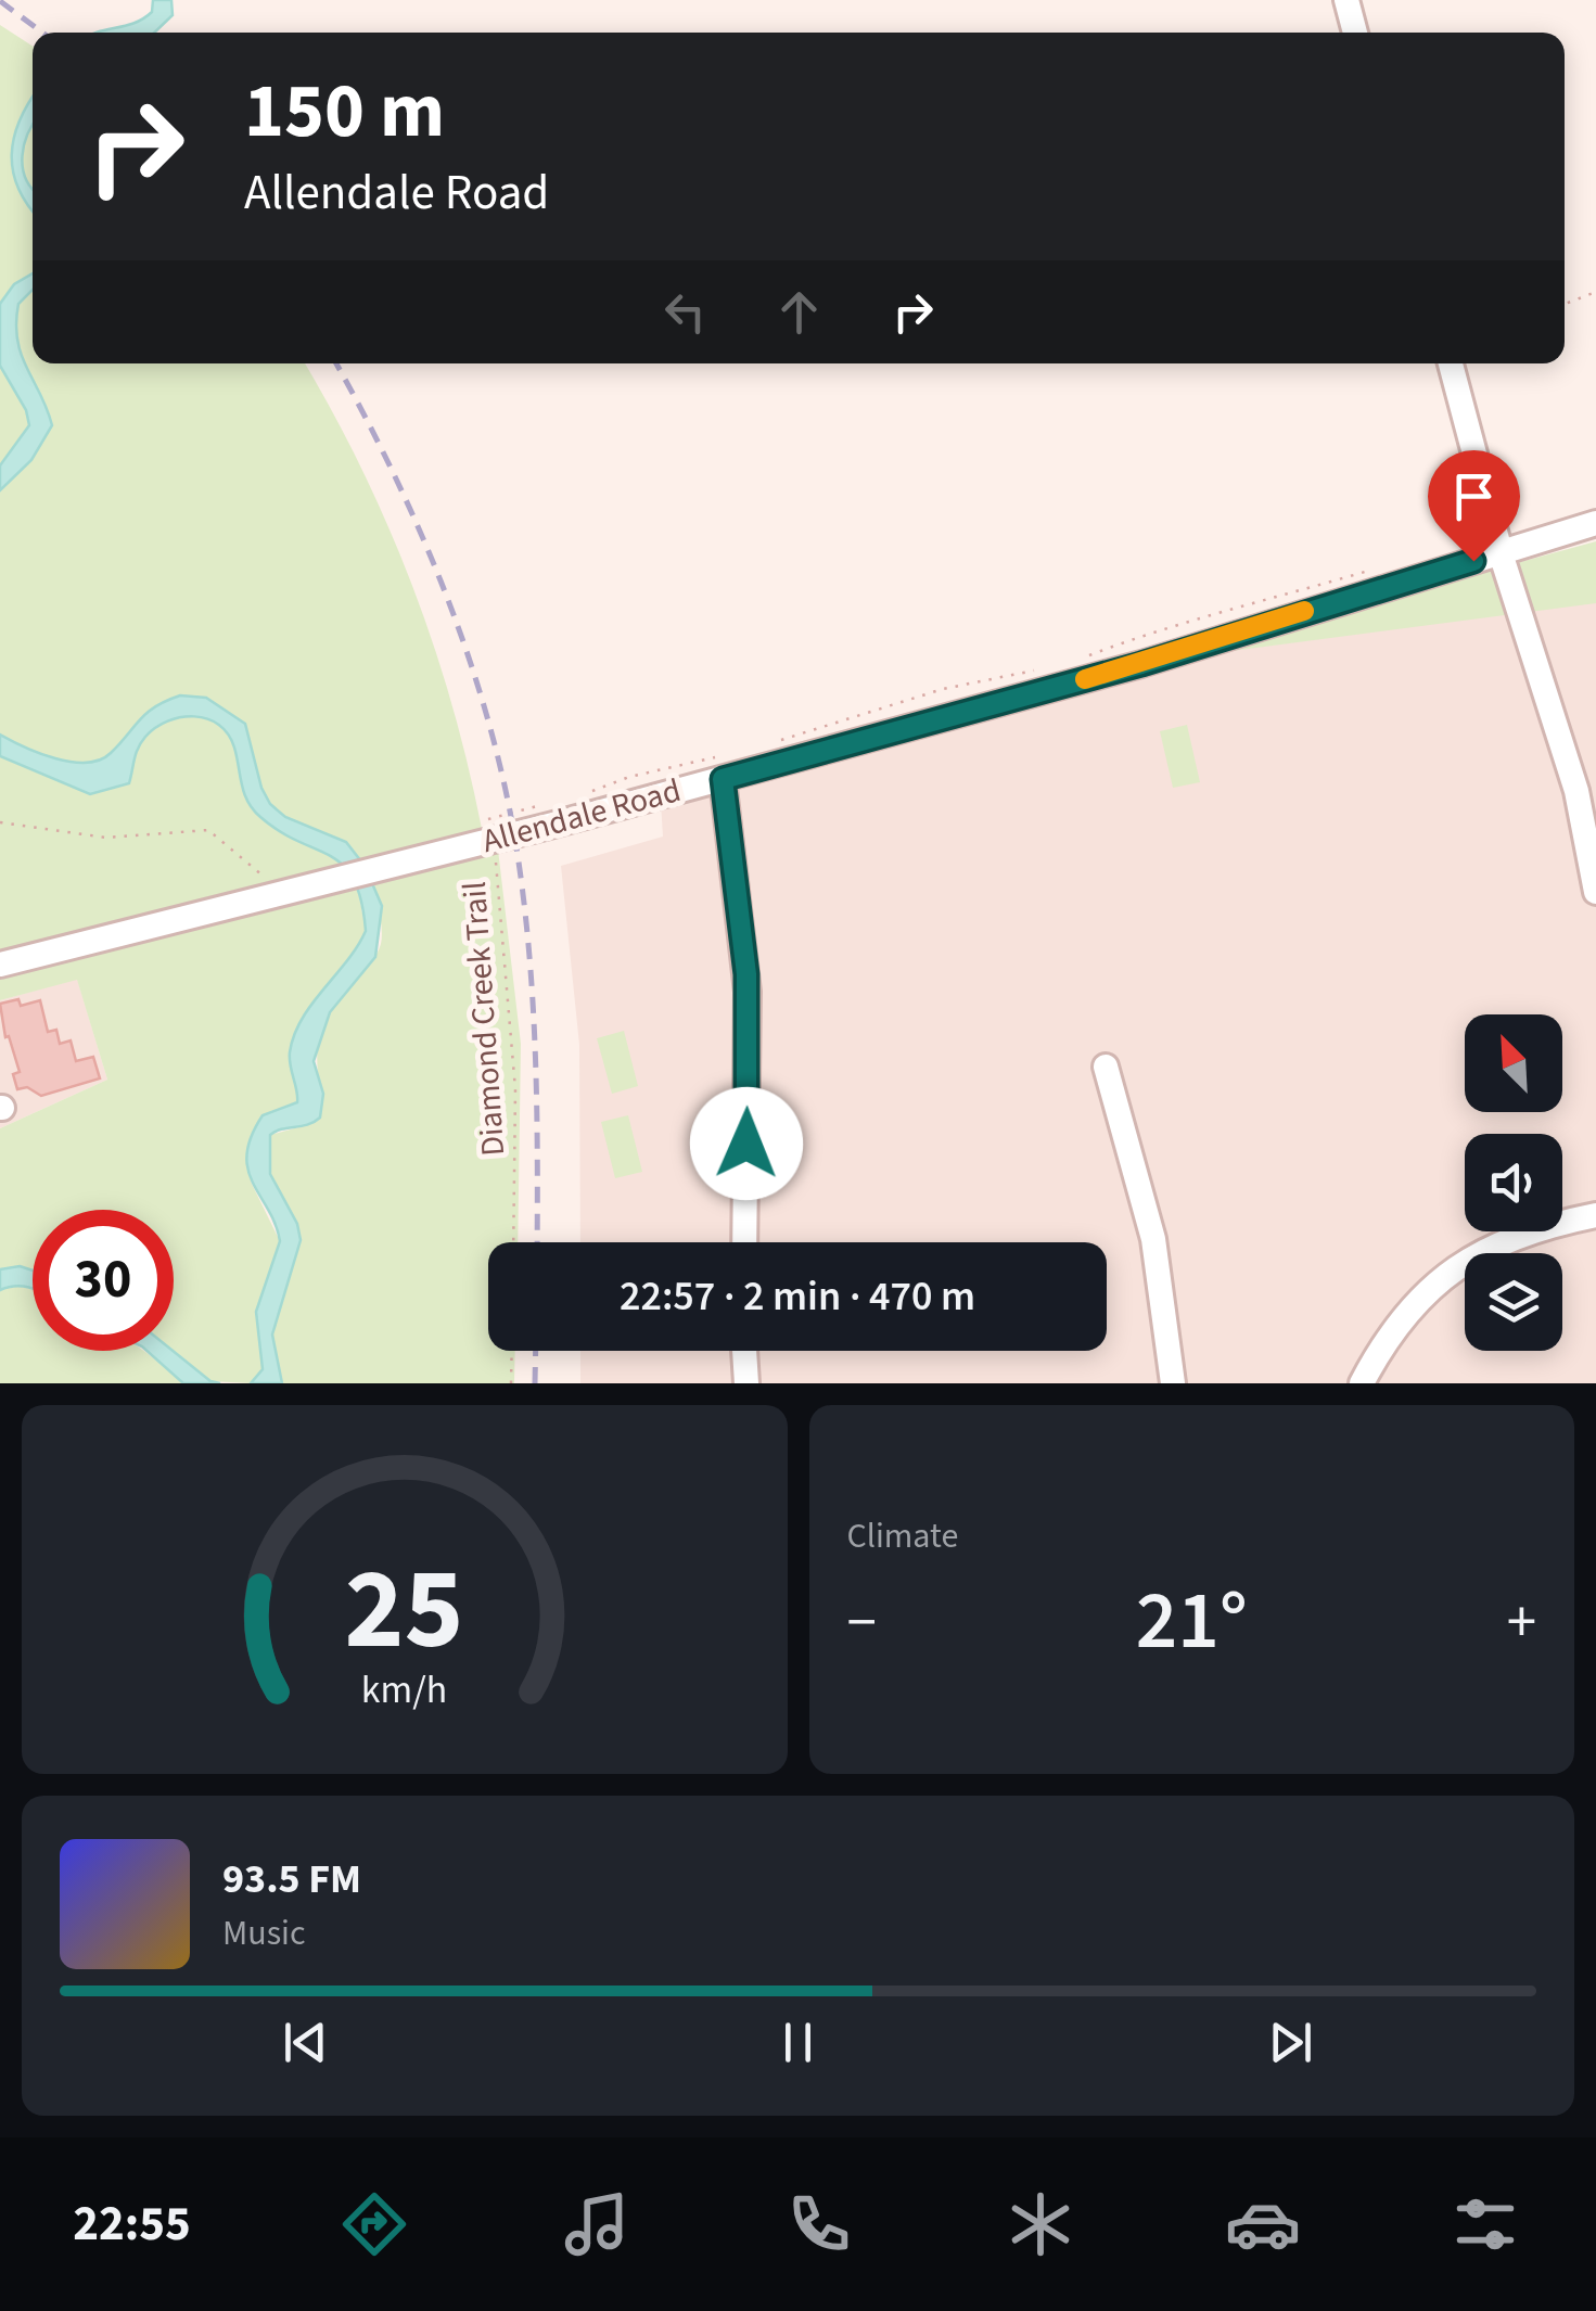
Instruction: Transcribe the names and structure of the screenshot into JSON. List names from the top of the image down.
{
  "streets": {
    "street": ["Allendale Road"],
    "path": ["Diamond Creek Trail"]
  },
  "crossings": [
    ["Allendale Road", "Diamond Creek Trail"]
  ],
  "north": "top left",
  "page": {
    "turn": ["150 m", "Allendale Road"],
    "limit": "30",
    "trip": "22:57 · 2 min · 470 m",
    "tile": "Climate",
    "heat": ["−", "21°", "+"],
    "song": ["93.5 FM", "Music"],
    "tabs": "22:55",
    "gauge": ["25", "km/h"]
  }
}
